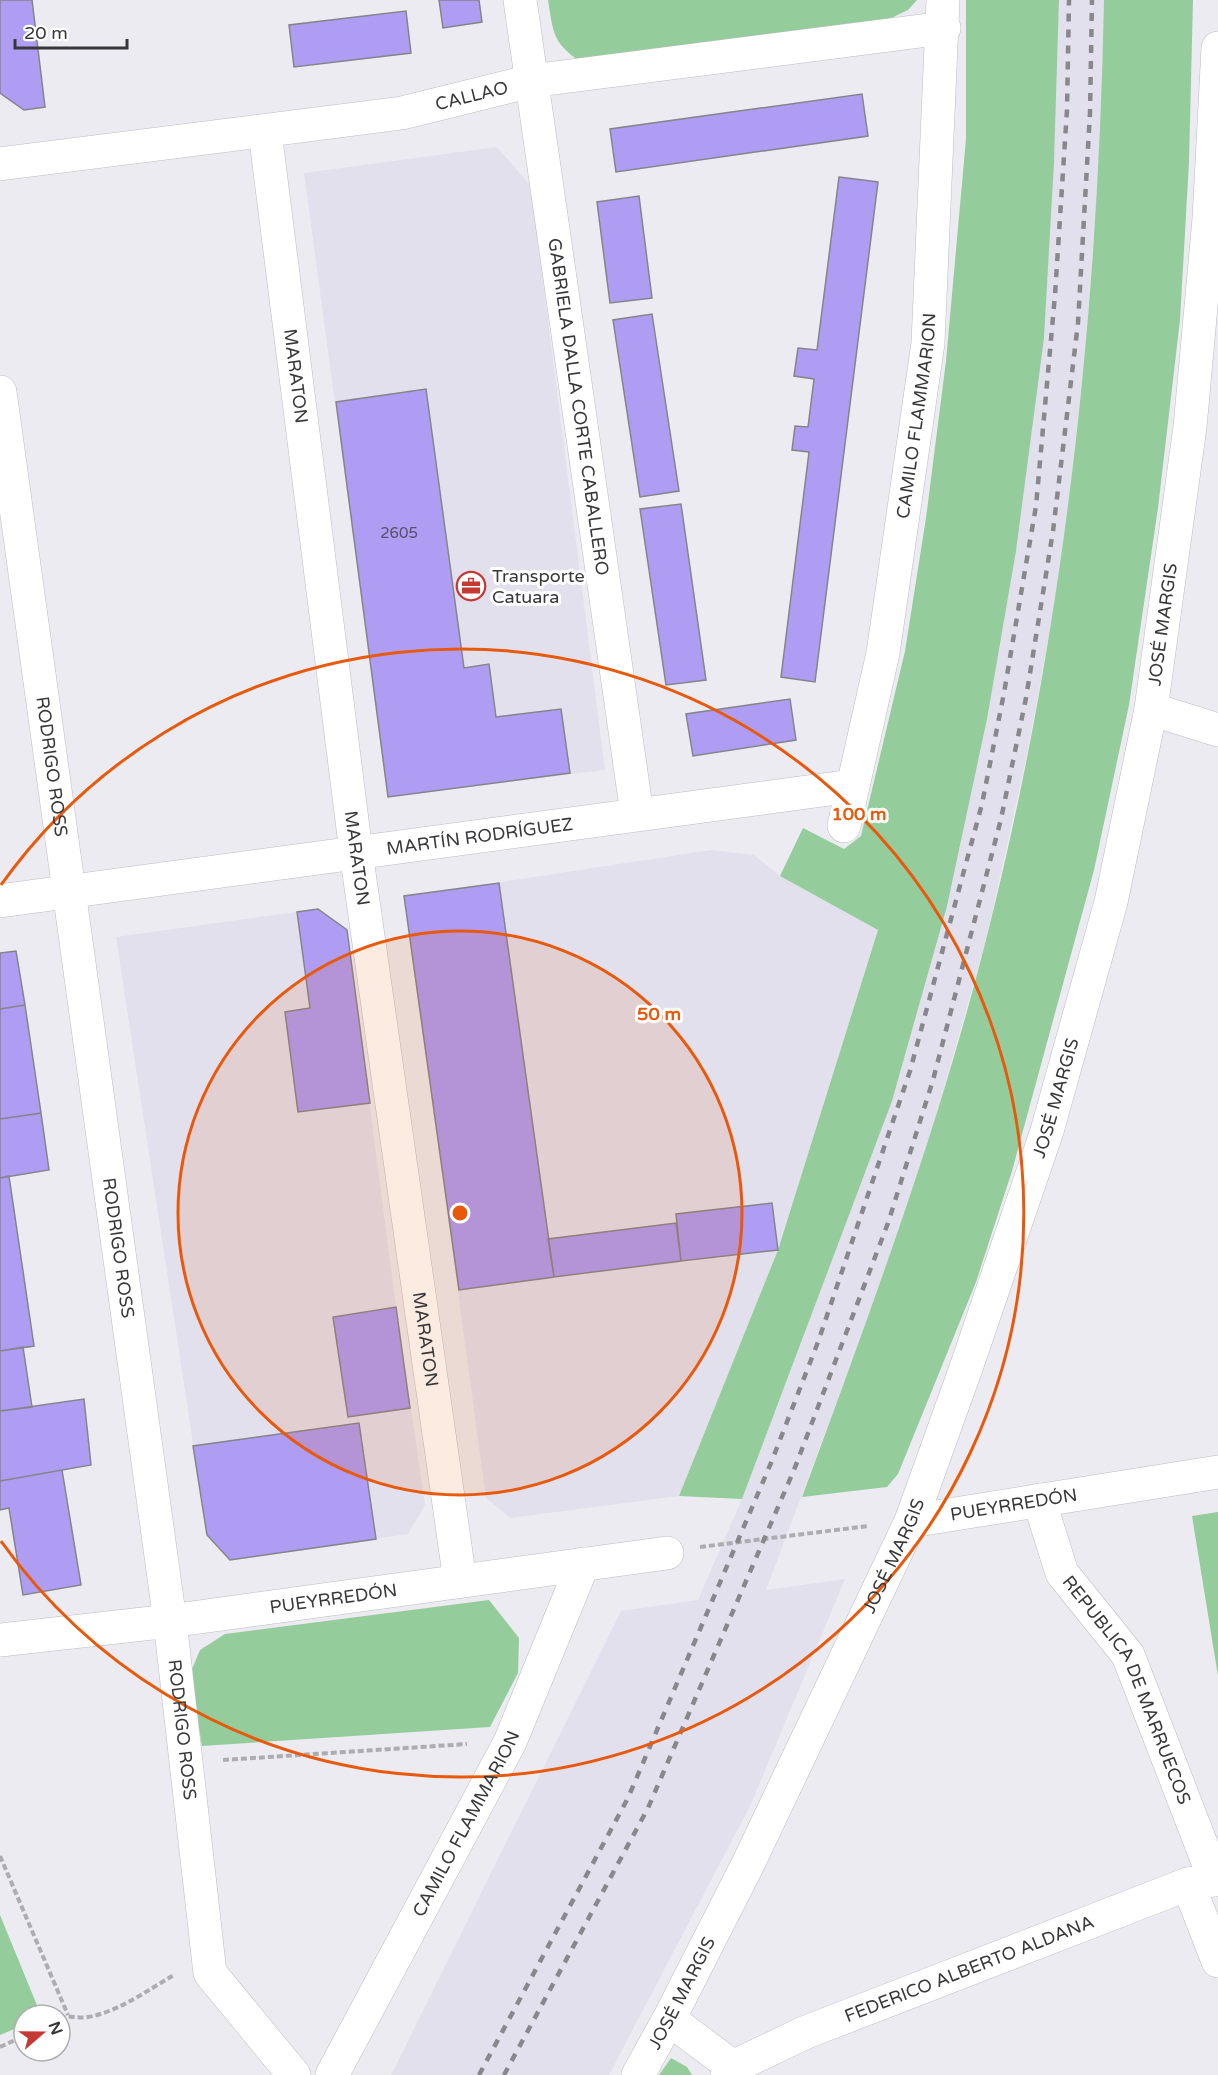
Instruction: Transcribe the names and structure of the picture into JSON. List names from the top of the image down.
{
  "streets": {
    "street": [
      "CALLAO",
      "MARATON",
      "GABRIELA DALLA CORTE CABALLERO",
      "CAMILO FLAMMARION",
      "JOSÉ MARGIS",
      "RODRIGO ROSS",
      "MARTÍN RODRÍGUEZ",
      "PUEYRREDÓN",
      "REPUBLICA DE MARRUECOS",
      "FEDERICO ALBERTO ALDANA"
    ]
  },
  "crossings": [
    ["CALLAO", "MARATON"],
    ["CALLAO", "GABRIELA DALLA CORTE CABALLERO"],
    ["CALLAO", "CAMILO FLAMMARION"],
    ["MARATON", "MARTÍN RODRÍGUEZ"],
    ["MARATON", "PUEYRREDÓN"],
    ["GABRIELA DALLA CORTE CABALLERO", "MARTÍN RODRÍGUEZ"],
    ["CAMILO FLAMMARION", "MARTÍN RODRÍGUEZ"],
    ["CAMILO FLAMMARION", "PUEYRREDÓN"],
    ["JOSÉ MARGIS", "PUEYRREDÓN"],
    ["RODRIGO ROSS", "MARTÍN RODRÍGUEZ"],
    ["RODRIGO ROSS", "PUEYRREDÓN"],
    ["PUEYRREDÓN", "REPUBLICA DE MARRUECOS"],
    ["REPUBLICA DE MARRUECOS", "FEDERICO ALBERTO ALDANA"]
  ],
  "places": {
    "office": ["Transporte Catuara"]
  },
  "house_numbers": ["2605"],
  "scale_bar": "20 m",
  "north": "right",
  "rings": ["100 m", "50 m"]
}
